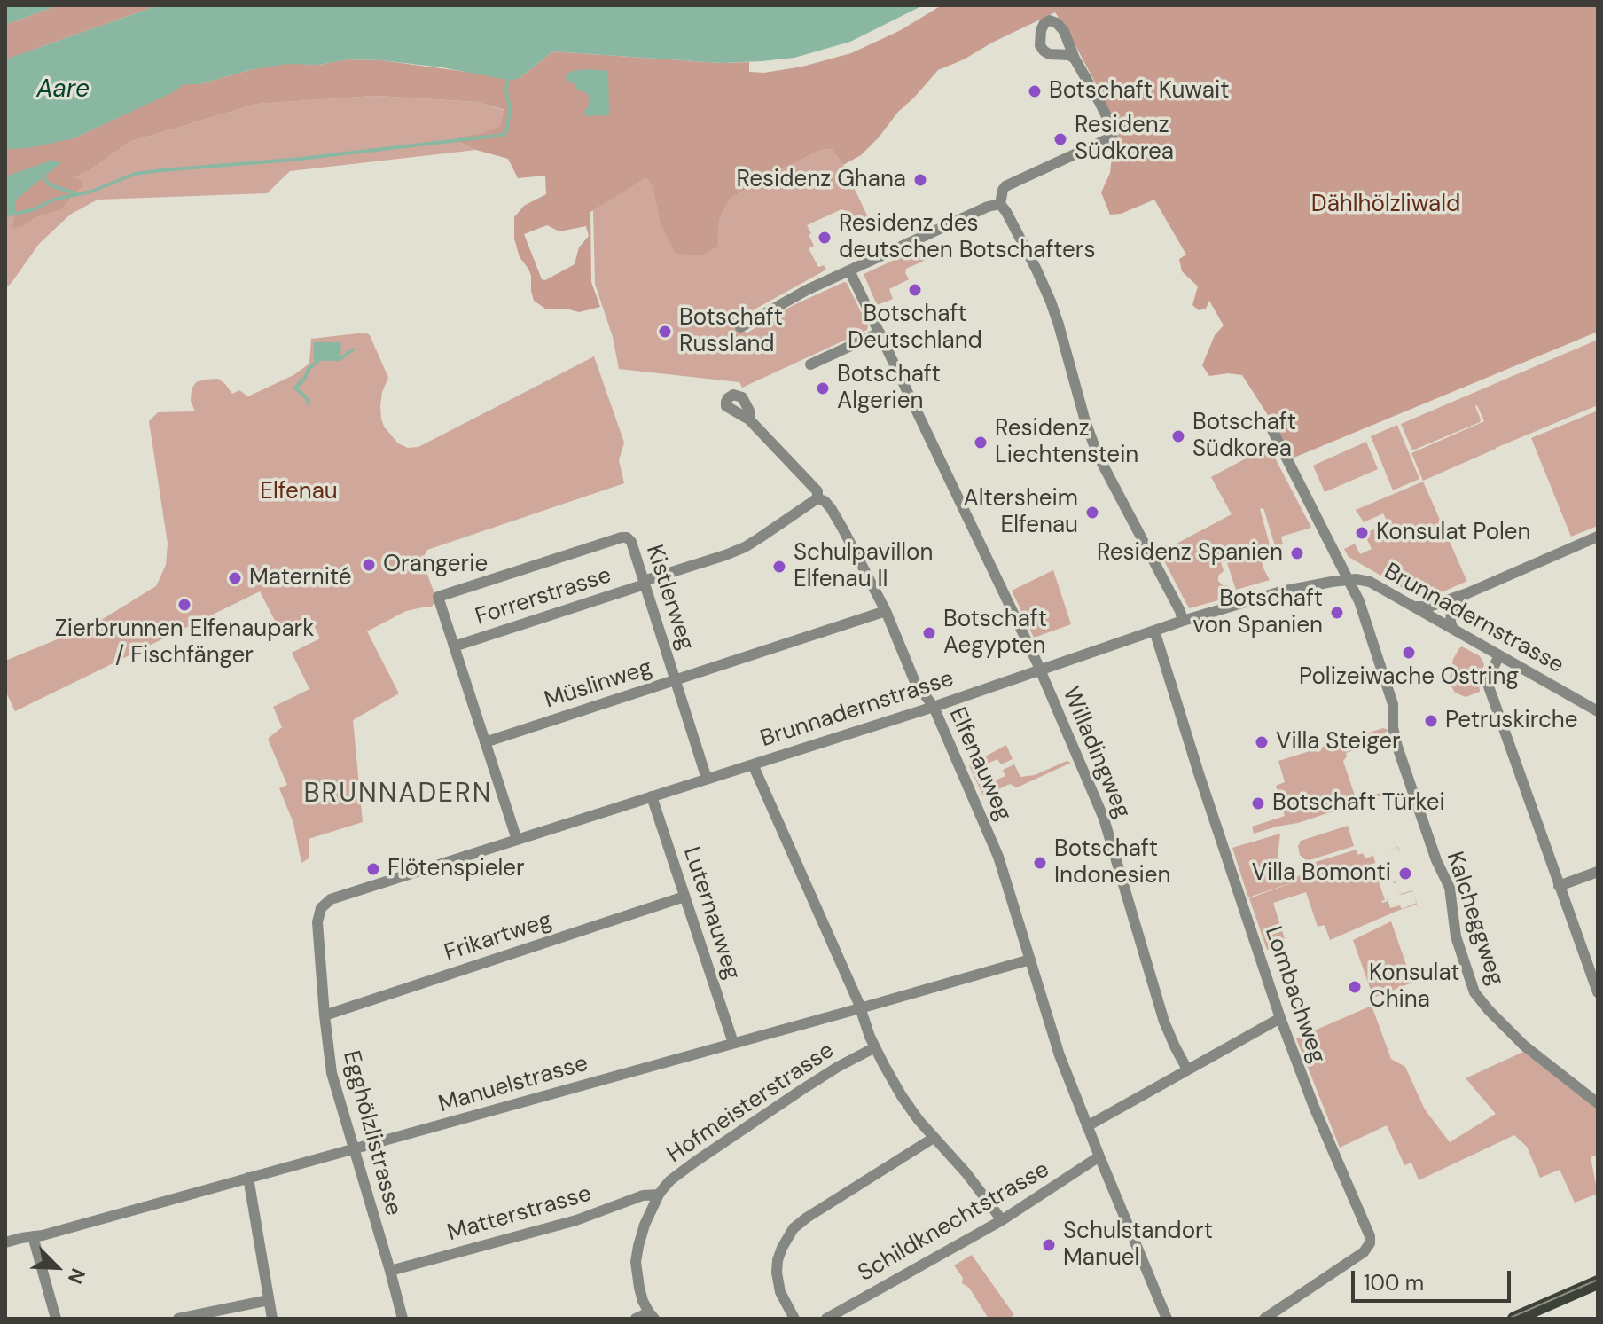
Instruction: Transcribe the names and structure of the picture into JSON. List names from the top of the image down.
{
  "streets": {
    "street": [
      "Forrerstrasse",
      "Kistlerweg",
      "Brunnadernstrasse",
      "Müslinweg",
      "Willadingweg",
      "Elfenauweg",
      "Luternauweg",
      "Kalcheggweg",
      "Frikartweg",
      "Lombachweg",
      "Manuelstrasse",
      "Hofmeisterstrasse",
      "Egghölzlistrasse",
      "Matterstrasse",
      "Schildknechtstrasse"
    ]
  },
  "crossings": [
    ["Forrerstrasse", "Kistlerweg"],
    ["Forrerstrasse", "Elfenauweg"],
    ["Kistlerweg", "Brunnadernstrasse"],
    ["Kistlerweg", "Müslinweg"],
    ["Brunnadernstrasse", "Willadingweg"],
    ["Brunnadernstrasse", "Elfenauweg"],
    ["Brunnadernstrasse", "Luternauweg"],
    ["Brunnadernstrasse", "Kalcheggweg"],
    ["Brunnadernstrasse", "Lombachweg"],
    ["Brunnadernstrasse", "Egghölzlistrasse"],
    ["Müslinweg", "Elfenauweg"],
    ["Elfenauweg", "Manuelstrasse"],
    ["Elfenauweg", "Schildknechtstrasse"],
    ["Luternauweg", "Frikartweg"],
    ["Luternauweg", "Manuelstrasse"],
    ["Frikartweg", "Egghölzlistrasse"],
    ["Manuelstrasse", "Egghölzlistrasse"],
    ["Hofmeisterstrasse", "Matterstrasse"],
    ["Egghölzlistrasse", "Matterstrasse"]
  ],
  "districts": ["BRUNNADERN"],
  "water": ["Aare"],
  "parks": ["Dählhölzliwald", "Elfenau"],
  "places": [
    "Botschaft Kuwait",
    "Residenz Südkorea",
    "Residenz Ghana",
    "Residenz des deutschen Botschafters",
    "Botschaft Deutschland",
    "Botschaft Russland",
    "Botschaft Algerien",
    "Botschaft Südkorea",
    "Residenz Liechtenstein",
    "Altersheim Elfenau",
    "Konsulat Polen",
    "Residenz Spanien",
    "Orangerie",
    "Schulpavillon Elfenau II",
    "Maternité",
    "Zierbrunnen Elfenaupark / Fischfänger",
    "Botschaft von Spanien",
    "Botschaft Aegypten",
    "Polizeiwache Ostring",
    "Petruskirche",
    "Villa Steiger",
    "Botschaft Türkei",
    "Botschaft Indonesien",
    "Flötenspieler",
    "Villa Bomonti",
    "Konsulat China",
    "Schulstandort Manuel"
  ],
  "scale_bar": "100 m",
  "north": "bottom right"
}
